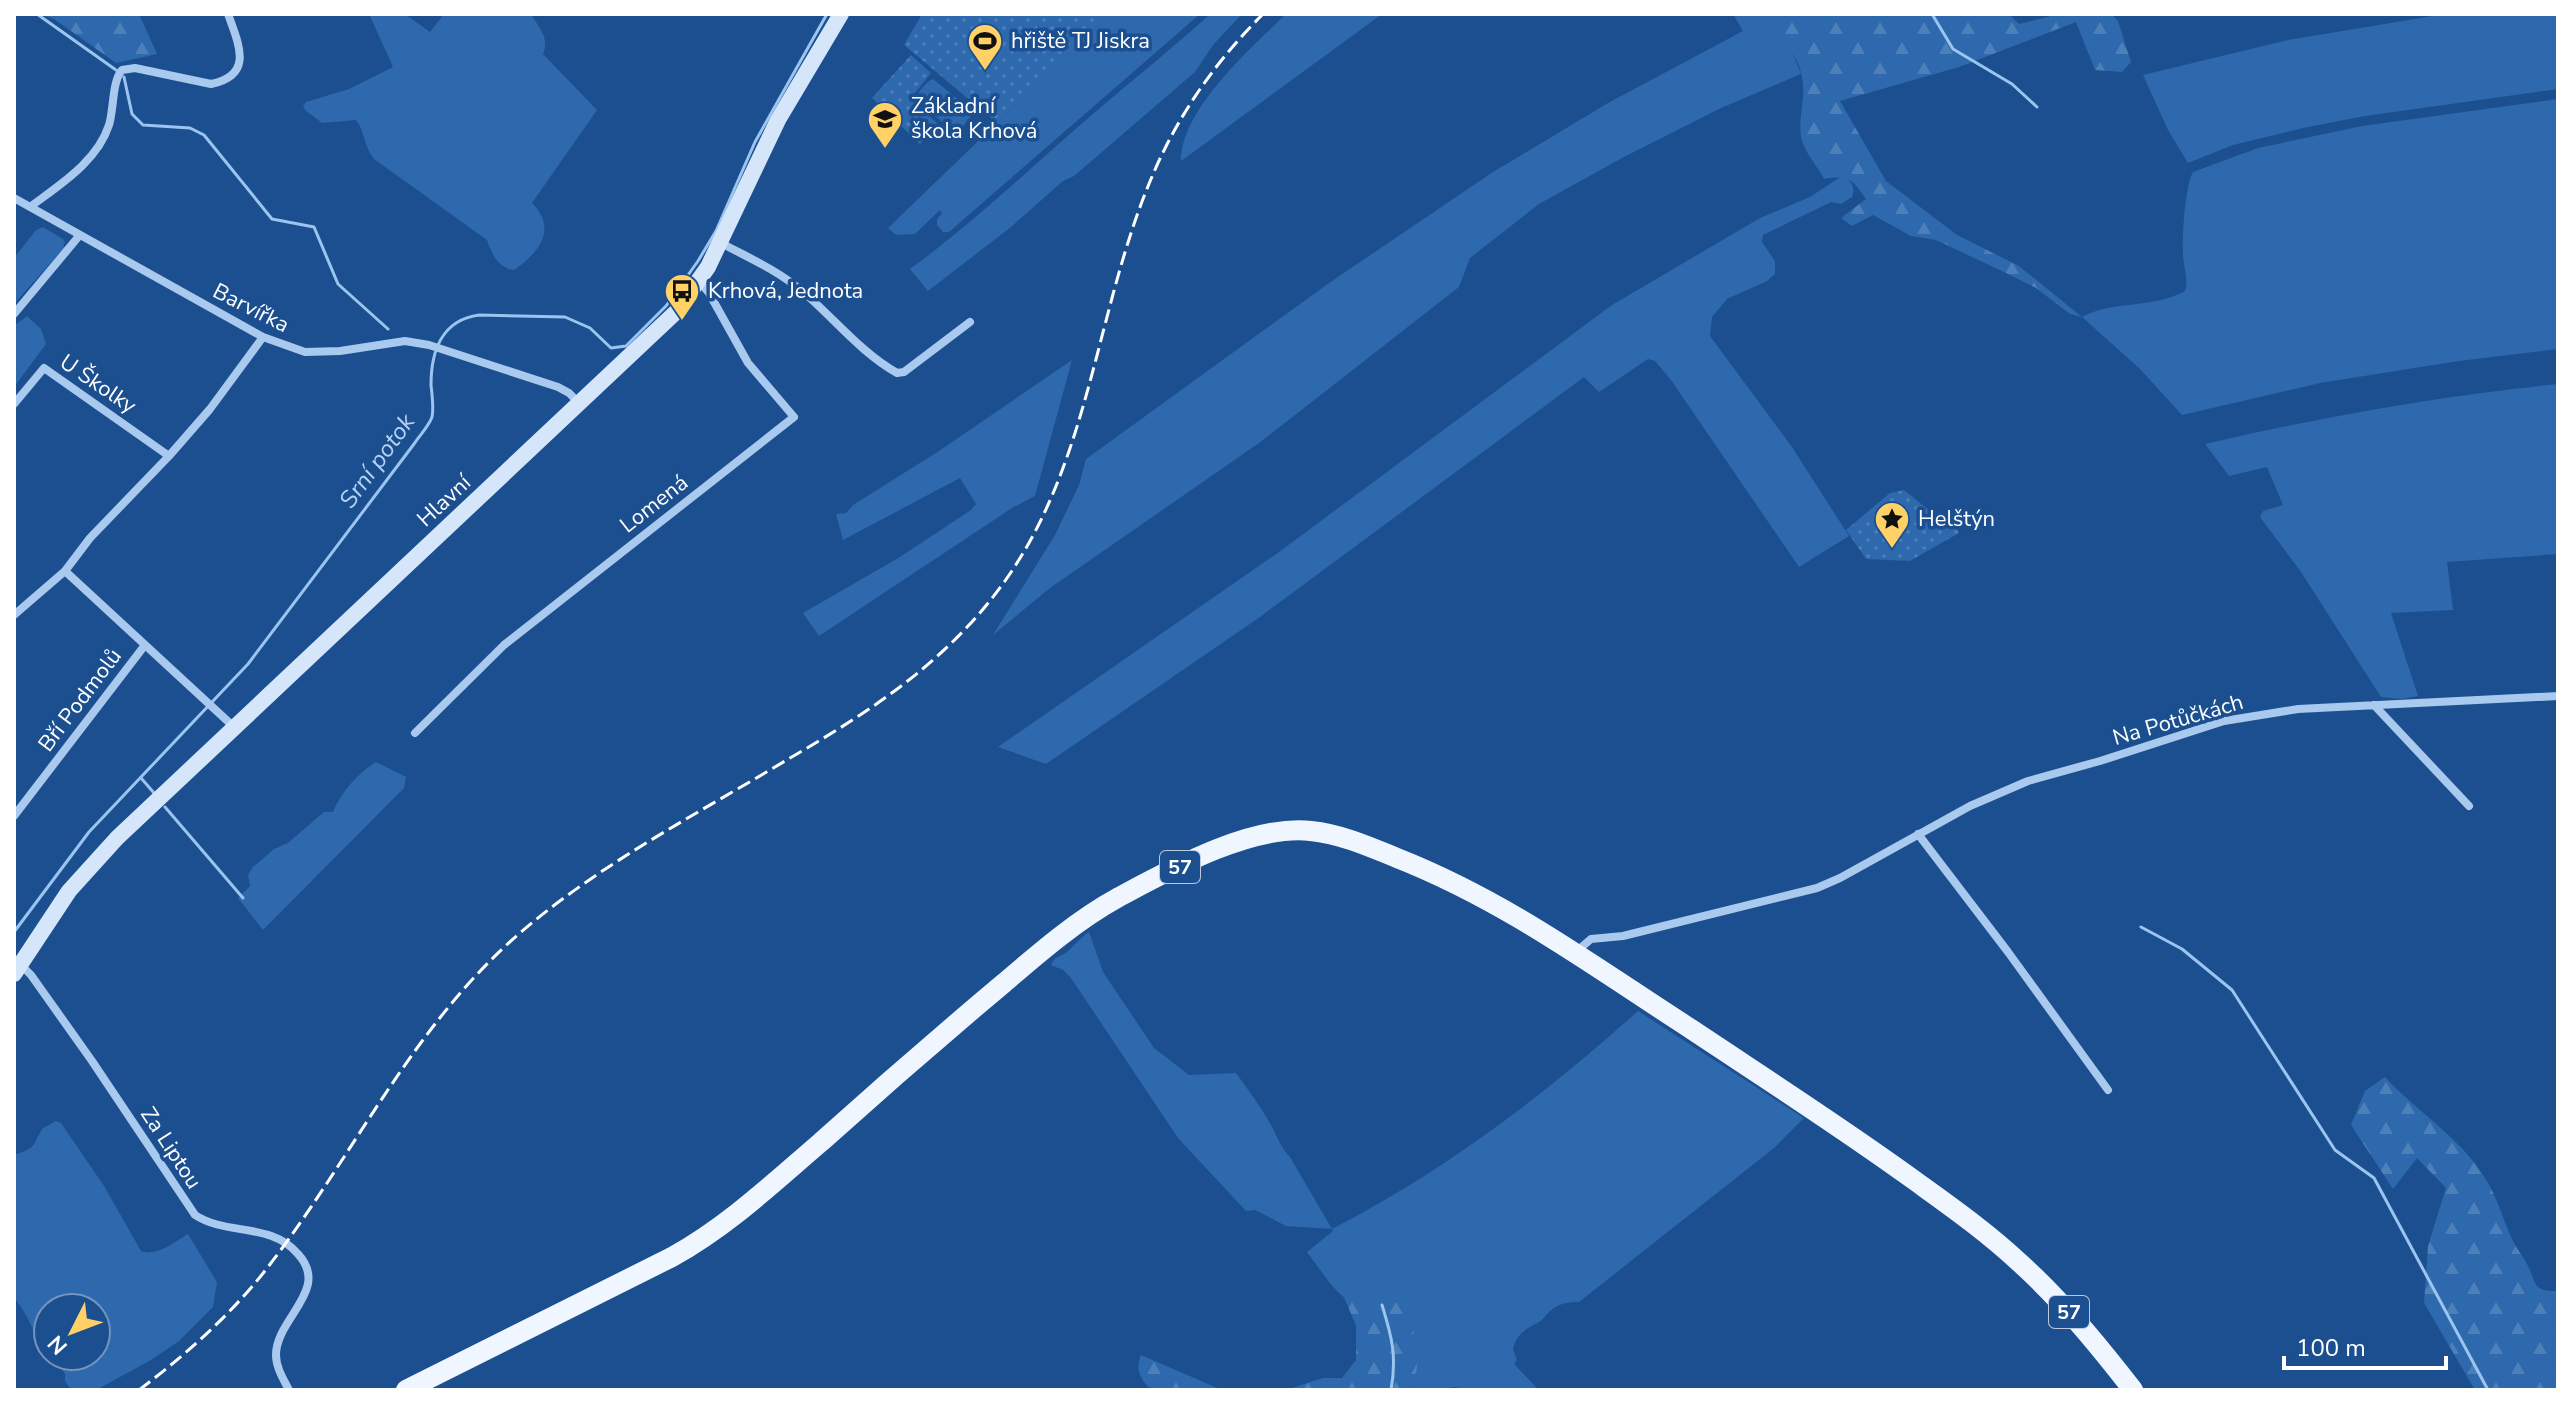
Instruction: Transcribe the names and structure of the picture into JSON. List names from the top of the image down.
{
  "streets": {
    "main road": ["57"],
    "street": [
      "Barvířka",
      "U Školky",
      "Hlavní",
      "Lomená",
      "Bří Podmolů",
      "Na Potůčkách",
      "Za Liptou"
    ]
  },
  "crossings": [
    ["Barvířka", "Hlavní"],
    ["Hlavní", "Lomená"],
    ["Hlavní", "Za Liptou"],
    ["Na Potůčkách", "57"]
  ],
  "water": ["Srní potok"],
  "places": {
    "sports": ["hřiště TJ Jiskra"],
    "school or university": ["Základní škola Krhová"],
    "bus stop": ["Krhová, Jednota"],
    "place": ["Helštýn"]
  },
  "scale_bar": "100 m",
  "north": "bottom left"
}
